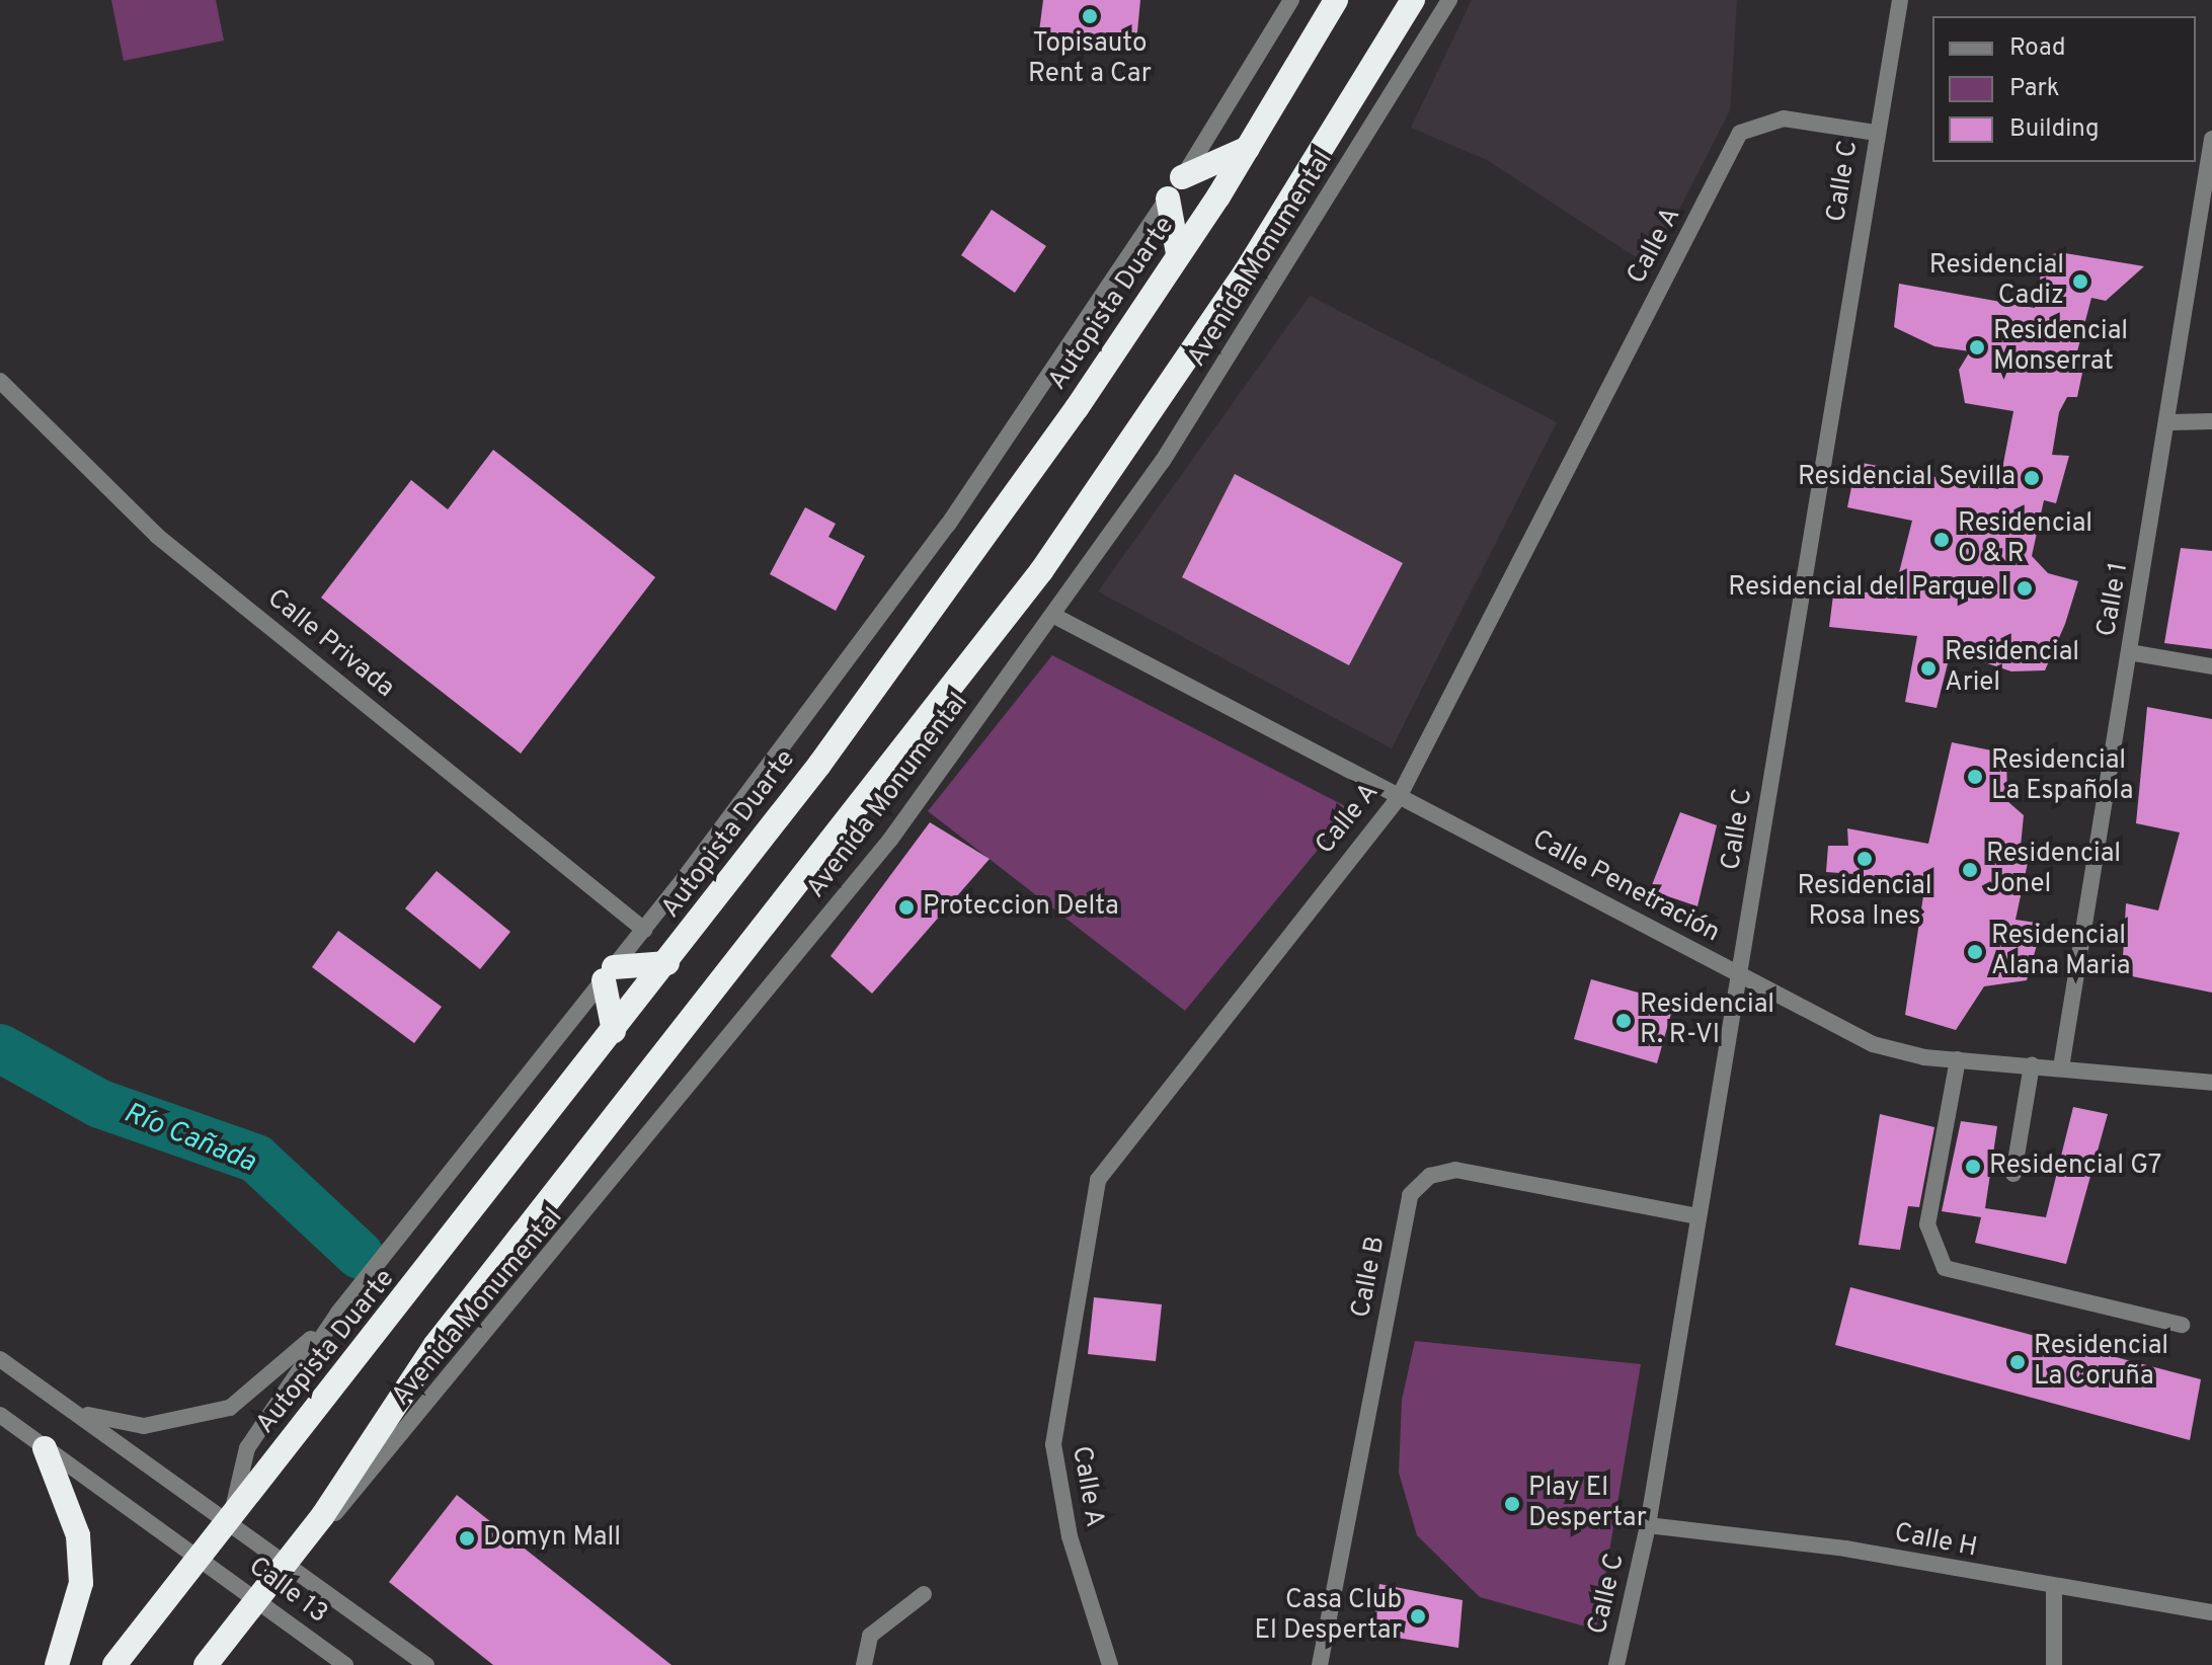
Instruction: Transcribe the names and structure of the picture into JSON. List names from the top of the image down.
{
  "streets": {
    "highway": ["Autopista Duarte"],
    "street": [
      "Calle C",
      "Calle A",
      "Avenida Monumental",
      "Calle 1",
      "Calle Privada",
      "Calle Penetración",
      "Calle B",
      "Calle H",
      "Calle 13"
    ]
  },
  "crossings": [
    ["Calle C", "Calle A"],
    ["Calle C", "Calle Penetración"],
    ["Calle C", "Calle B"],
    ["Calle C", "Calle H"],
    ["Calle A", "Calle Penetración"],
    ["Avenida Monumental", "Calle Penetración"],
    ["Autopista Duarte", "Calle 13"],
    ["Calle 1", "Calle Penetración"]
  ],
  "water": ["Río Cañada"],
  "places": [
    "Topisauto Rent a Car",
    "Residencial Cadiz",
    "Residencial Monserrat",
    "Residencial Sevilla",
    "Residencial O & R",
    "Residencial del Parque I",
    "Residencial Ariel",
    "Residencial La Española",
    "Residencial Rosa Ines",
    "Residencial Jonel",
    "Proteccion Delta",
    "Residencial Alana Maria",
    "Residencial R. R-VI",
    "Residencial G7",
    "Residencial La Coruña",
    "Play El Despertar",
    "Domyn Mall",
    "Casa Club El Despertar"
  ],
  "legend": ["Road", "Park", "Building"]
}
